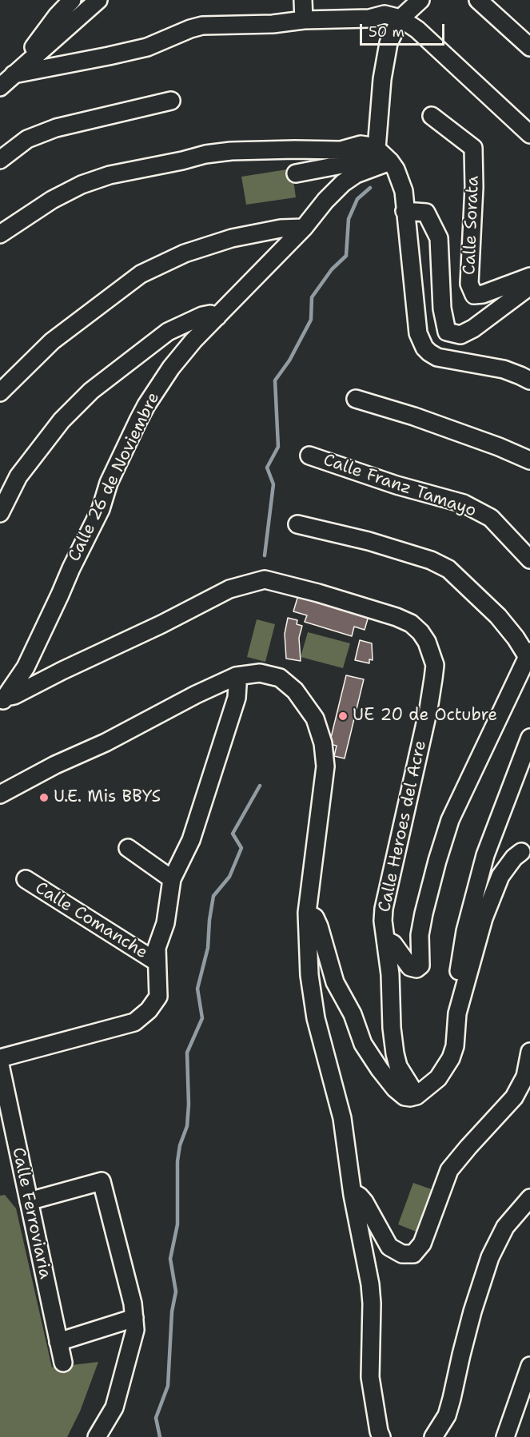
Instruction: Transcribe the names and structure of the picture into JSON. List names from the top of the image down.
{
  "streets": {
    "street": [
      "Calle Sorata",
      "Calle 26 de Noviembre",
      "Calle Franz Tamayo",
      "Calle Heroes del Acre",
      "Calle Comanche",
      "Calle Ferroviaria"
    ]
  },
  "crossings": [
    ["Calle 26 de Noviembre", "Calle Heroes del Acre"]
  ],
  "places": ["UE 20 de Octubre", "U.E. Mis BBYS"],
  "scale_bar": "50 m"
}
